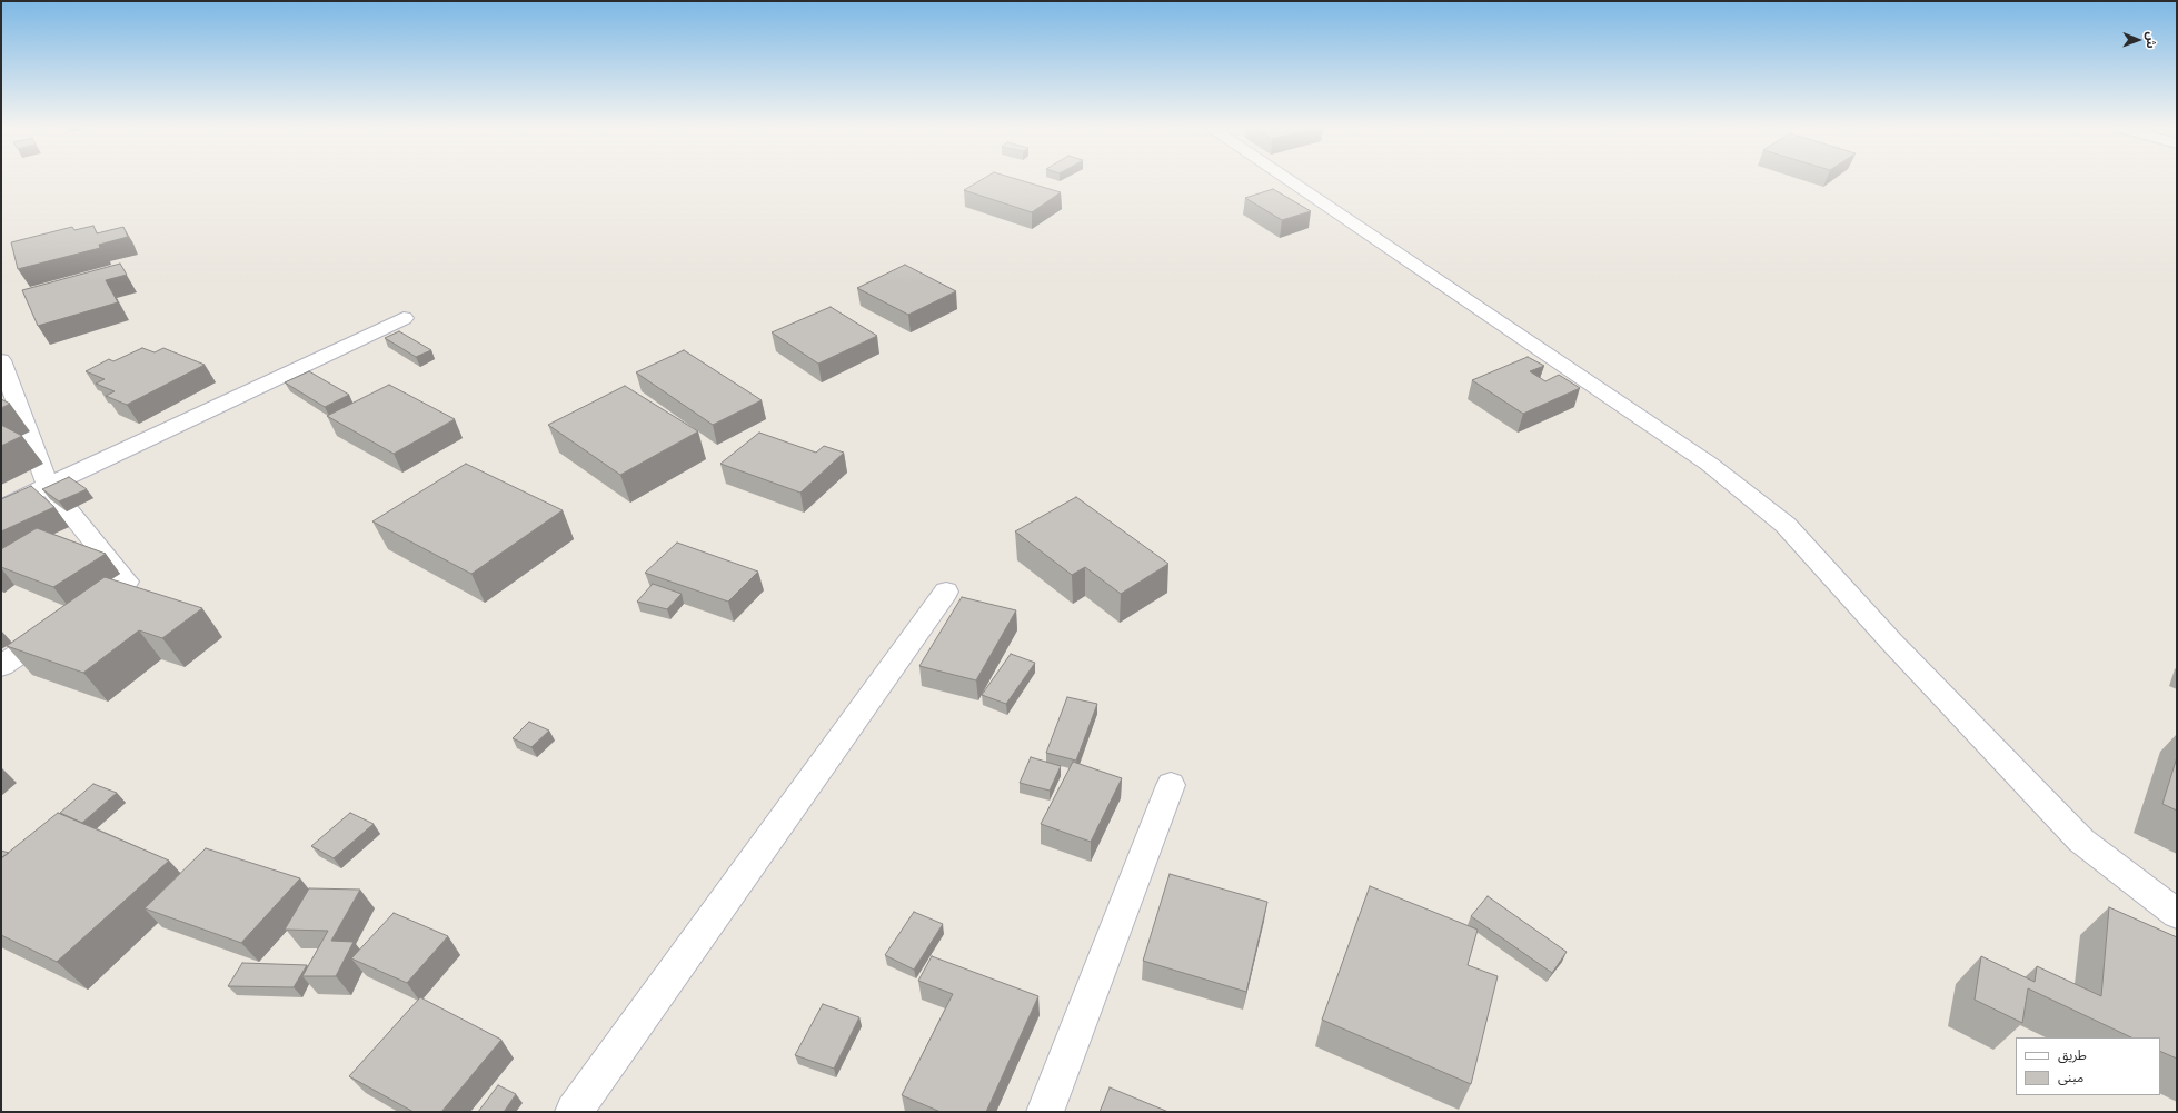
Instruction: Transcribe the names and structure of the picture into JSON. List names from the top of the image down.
{
  "legend": ["طريق", "مبنى"],
  "north": "right"
}
